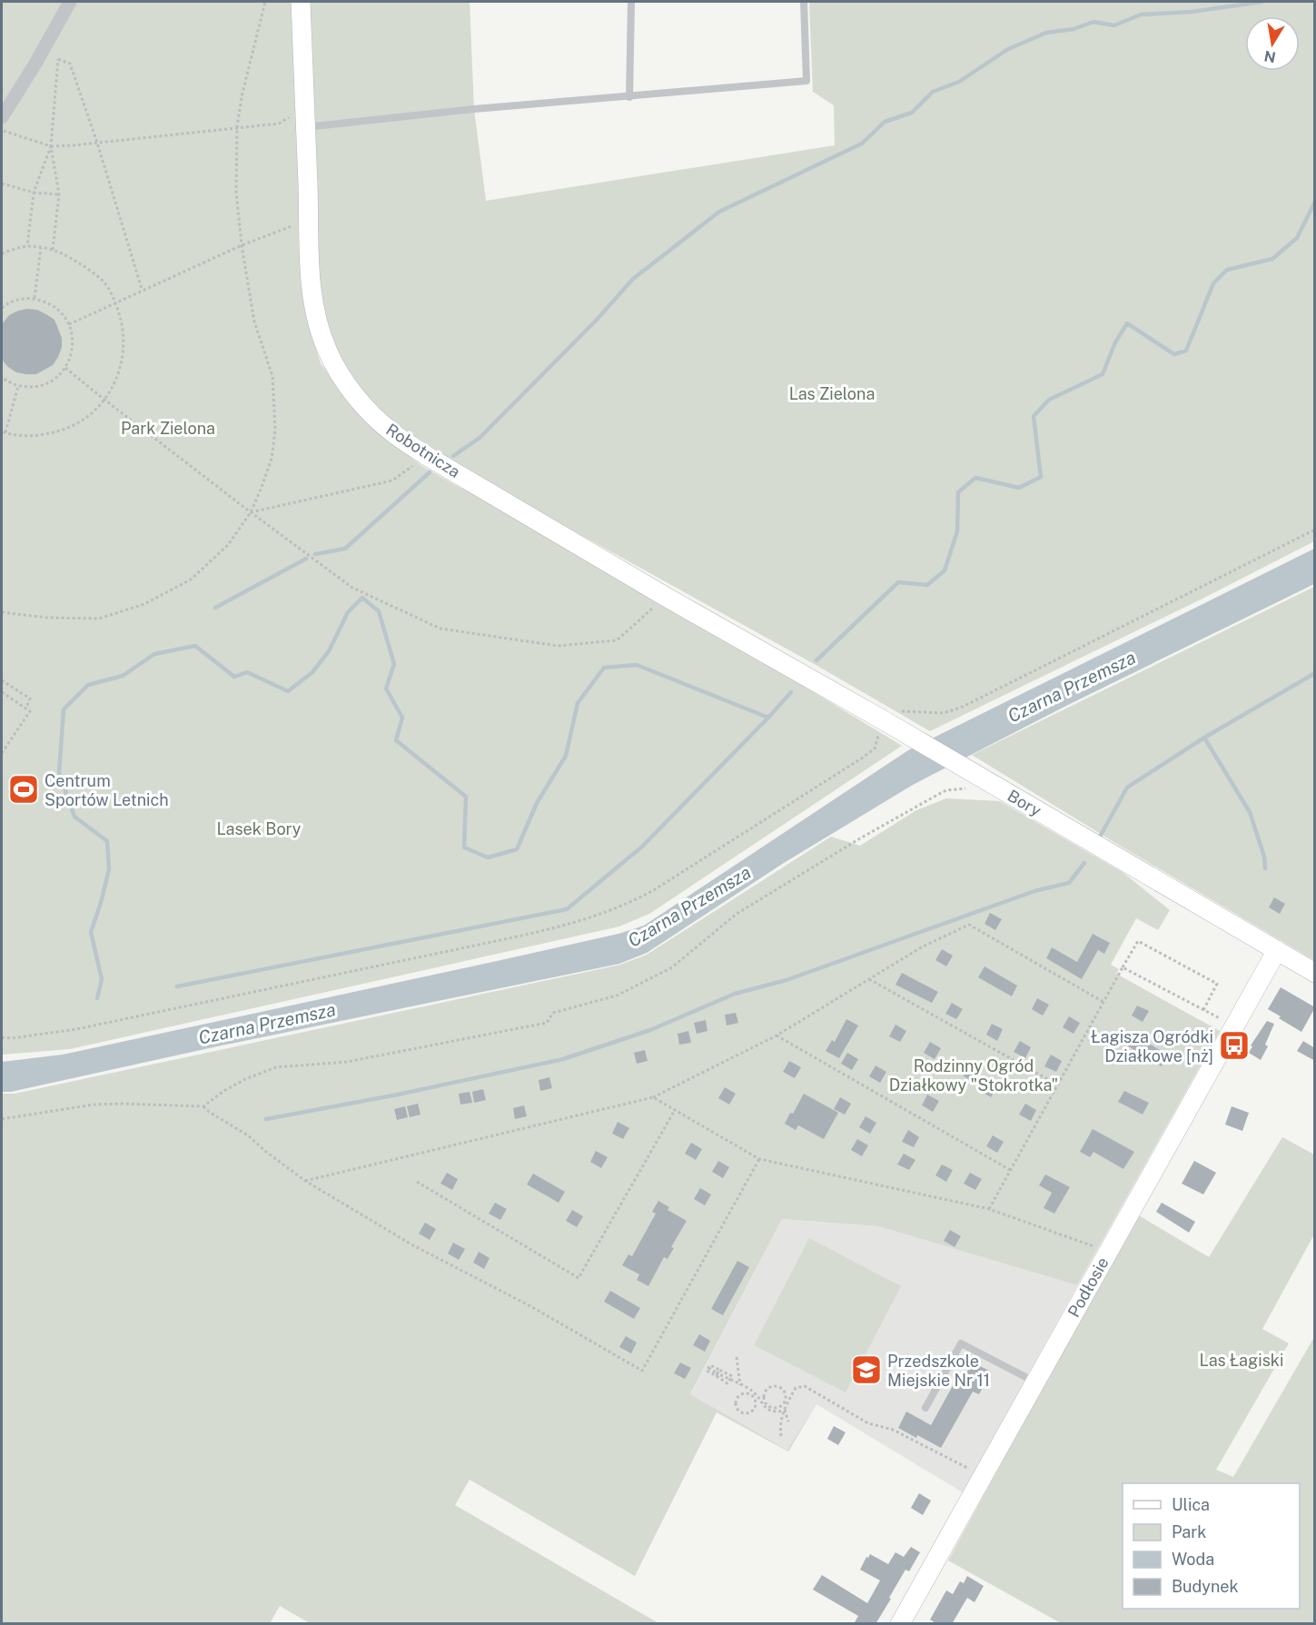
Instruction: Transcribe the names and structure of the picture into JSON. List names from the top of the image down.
{
  "streets": {
    "street": ["Robotnicza", "Bory", "Podłosie"]
  },
  "crossings": [
    ["Robotnicza", "Bory"],
    ["Bory", "Podłosie"]
  ],
  "water": ["Czarna Przemsza"],
  "parks": [
    "Las Zielona",
    "Park Zielona",
    "Lasek Bory",
    "Rodzinny Ogród Działkowy \"Stokrotka\"",
    "Las Łagiski"
  ],
  "places": {
    "sports": ["Centrum Sportów Letnich"],
    "bus stop": ["Łagisza Ogródki Działkowe [nż]"],
    "school or university": ["Przedszkole Miejskie Nr 11"]
  },
  "legend": [
    "Ulica",
    "Park",
    "Woda",
    "Budynek"
  ],
  "north": "bottom"
}
